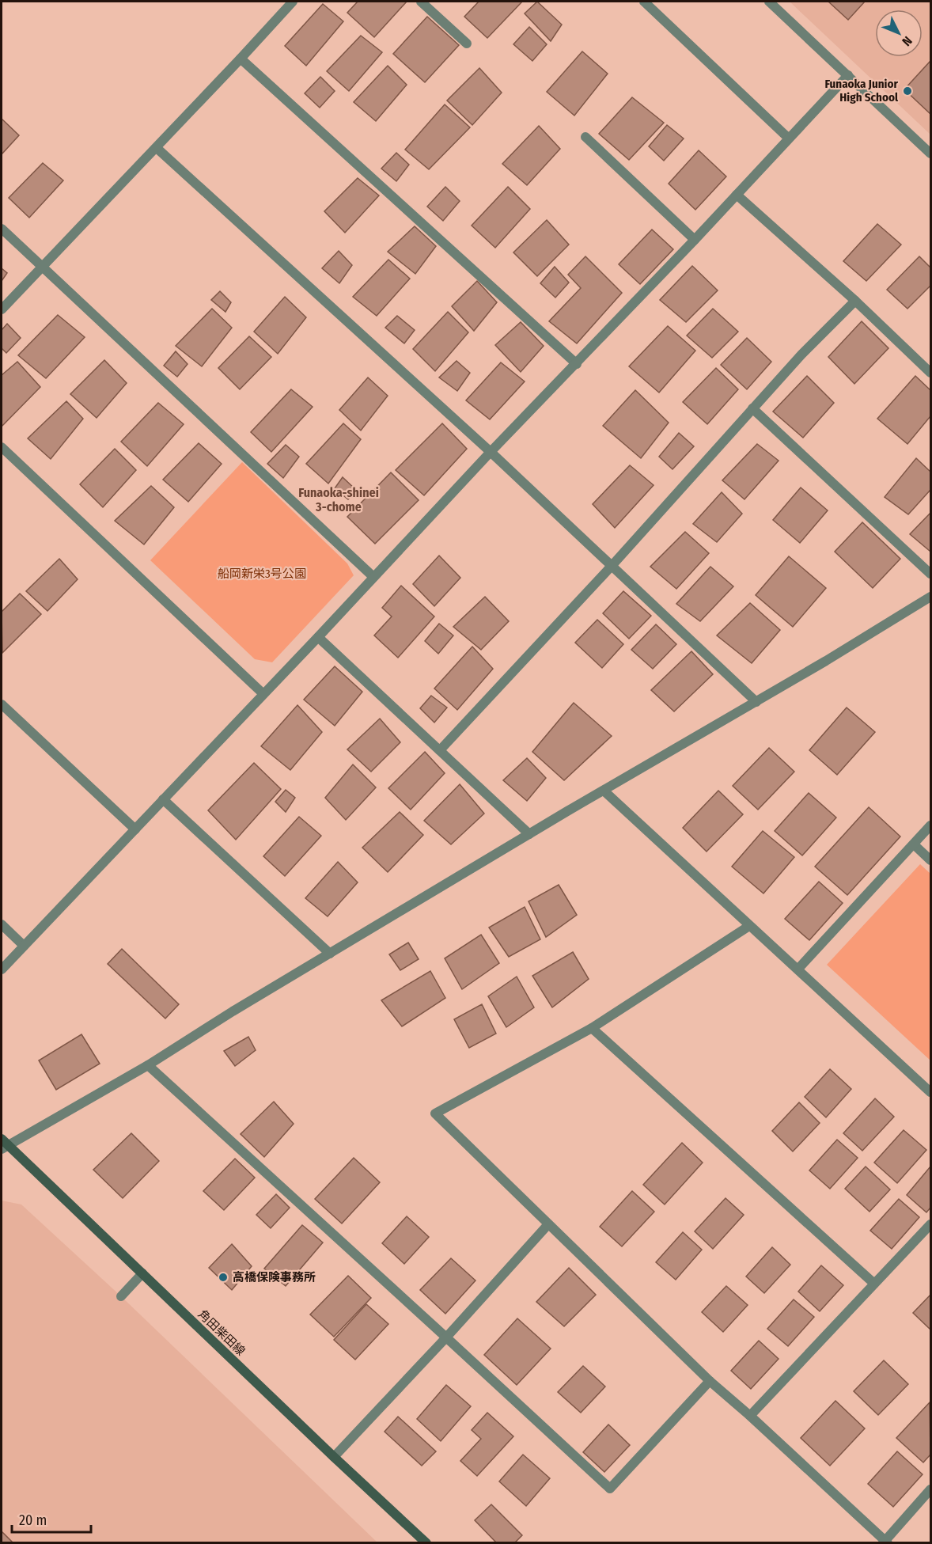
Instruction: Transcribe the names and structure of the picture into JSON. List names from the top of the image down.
{
  "streets": {
    "main road": ["角田柴田線"]
  },
  "districts": ["Funaoka-shinei 3-chome"],
  "parks": ["船岡新栄3号公園"],
  "places": ["Funaoka Junior High School", "高橋保険事務所"],
  "scale_bar": "20 m",
  "north": "bottom right"
}
